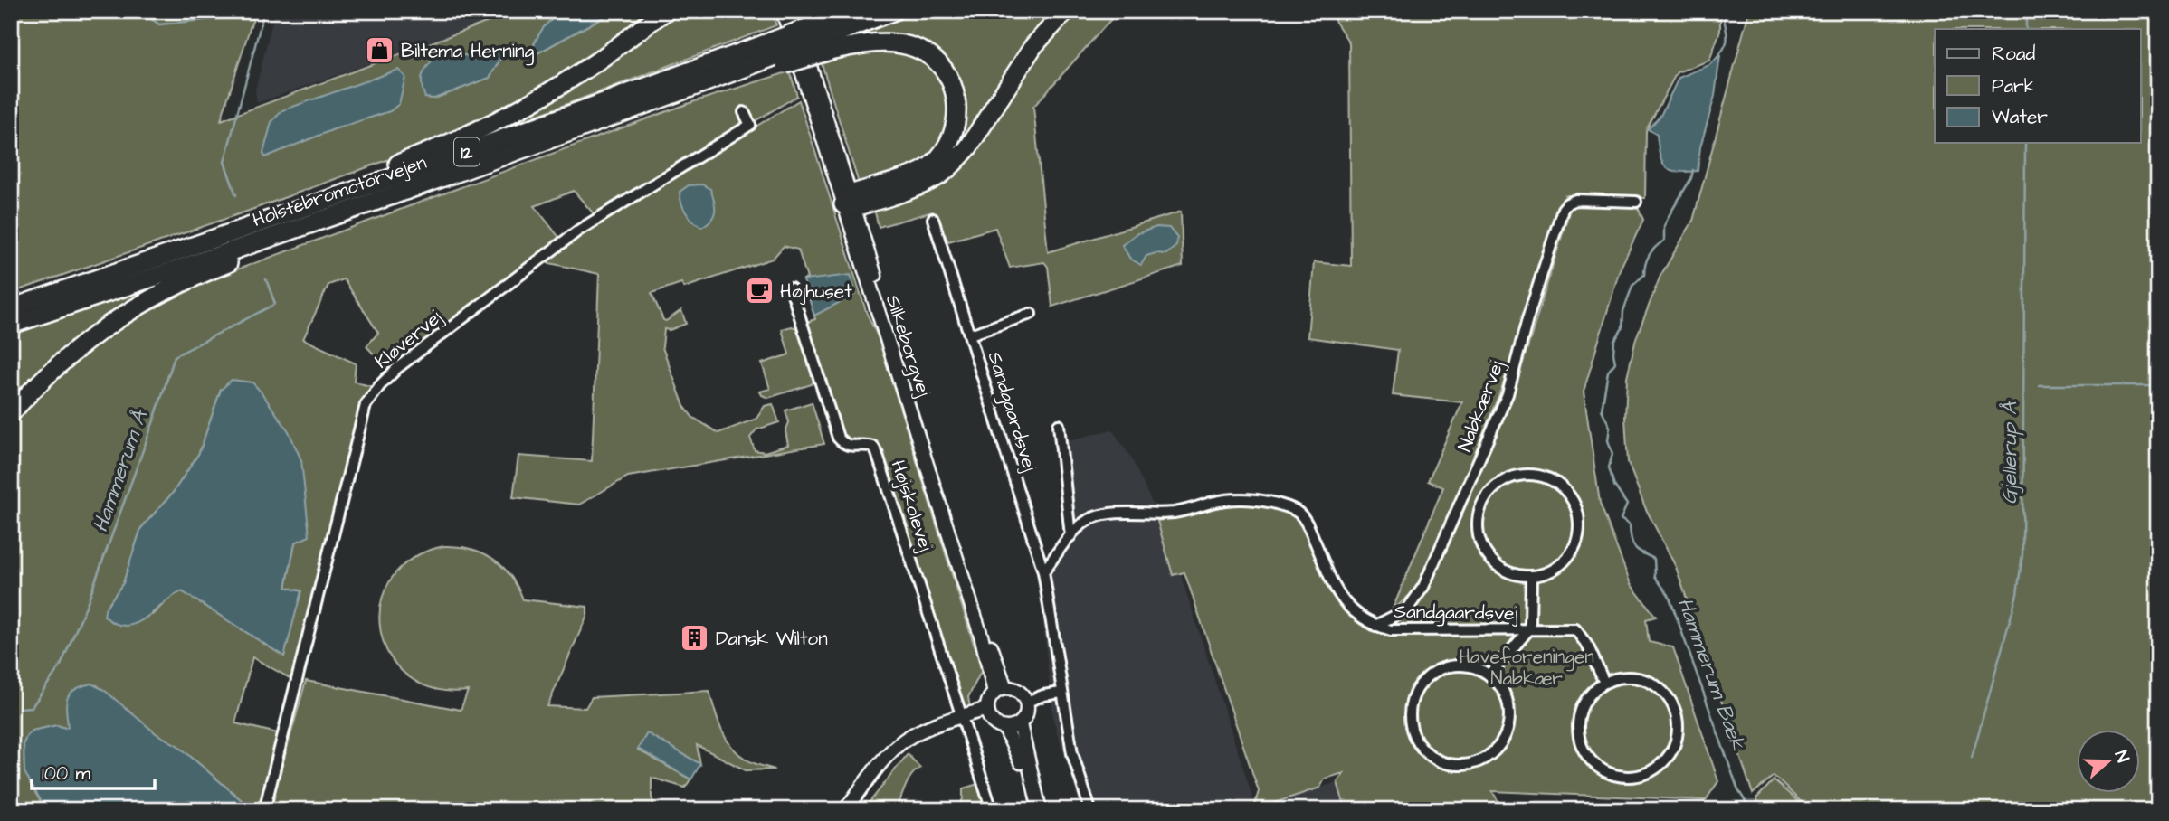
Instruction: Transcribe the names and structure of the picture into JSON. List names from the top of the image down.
{
  "streets": {
    "highway": ["12", "Holstebromotorvejen"],
    "main road": ["Silkeborgvej"],
    "street": [
      "Kløvervej",
      "Nabkærvej",
      "Sandgaardsvej",
      "Højskolevej"
    ]
  },
  "crossings": [
    ["Nabkærvej", "Sandgaardsvej"]
  ],
  "water": ["Gjellerup Å", "Hammerum Å", "Hammerum Bæk"],
  "parks": ["Haveforeningen Nabkær"],
  "places": {
    "shop": ["Biltema Herning"],
    "cafe": ["Højhuset"],
    "building": ["Dansk Wilton"]
  },
  "legend": ["Road", "Park", "Water"],
  "scale_bar": "100 m",
  "north": "right"
}
